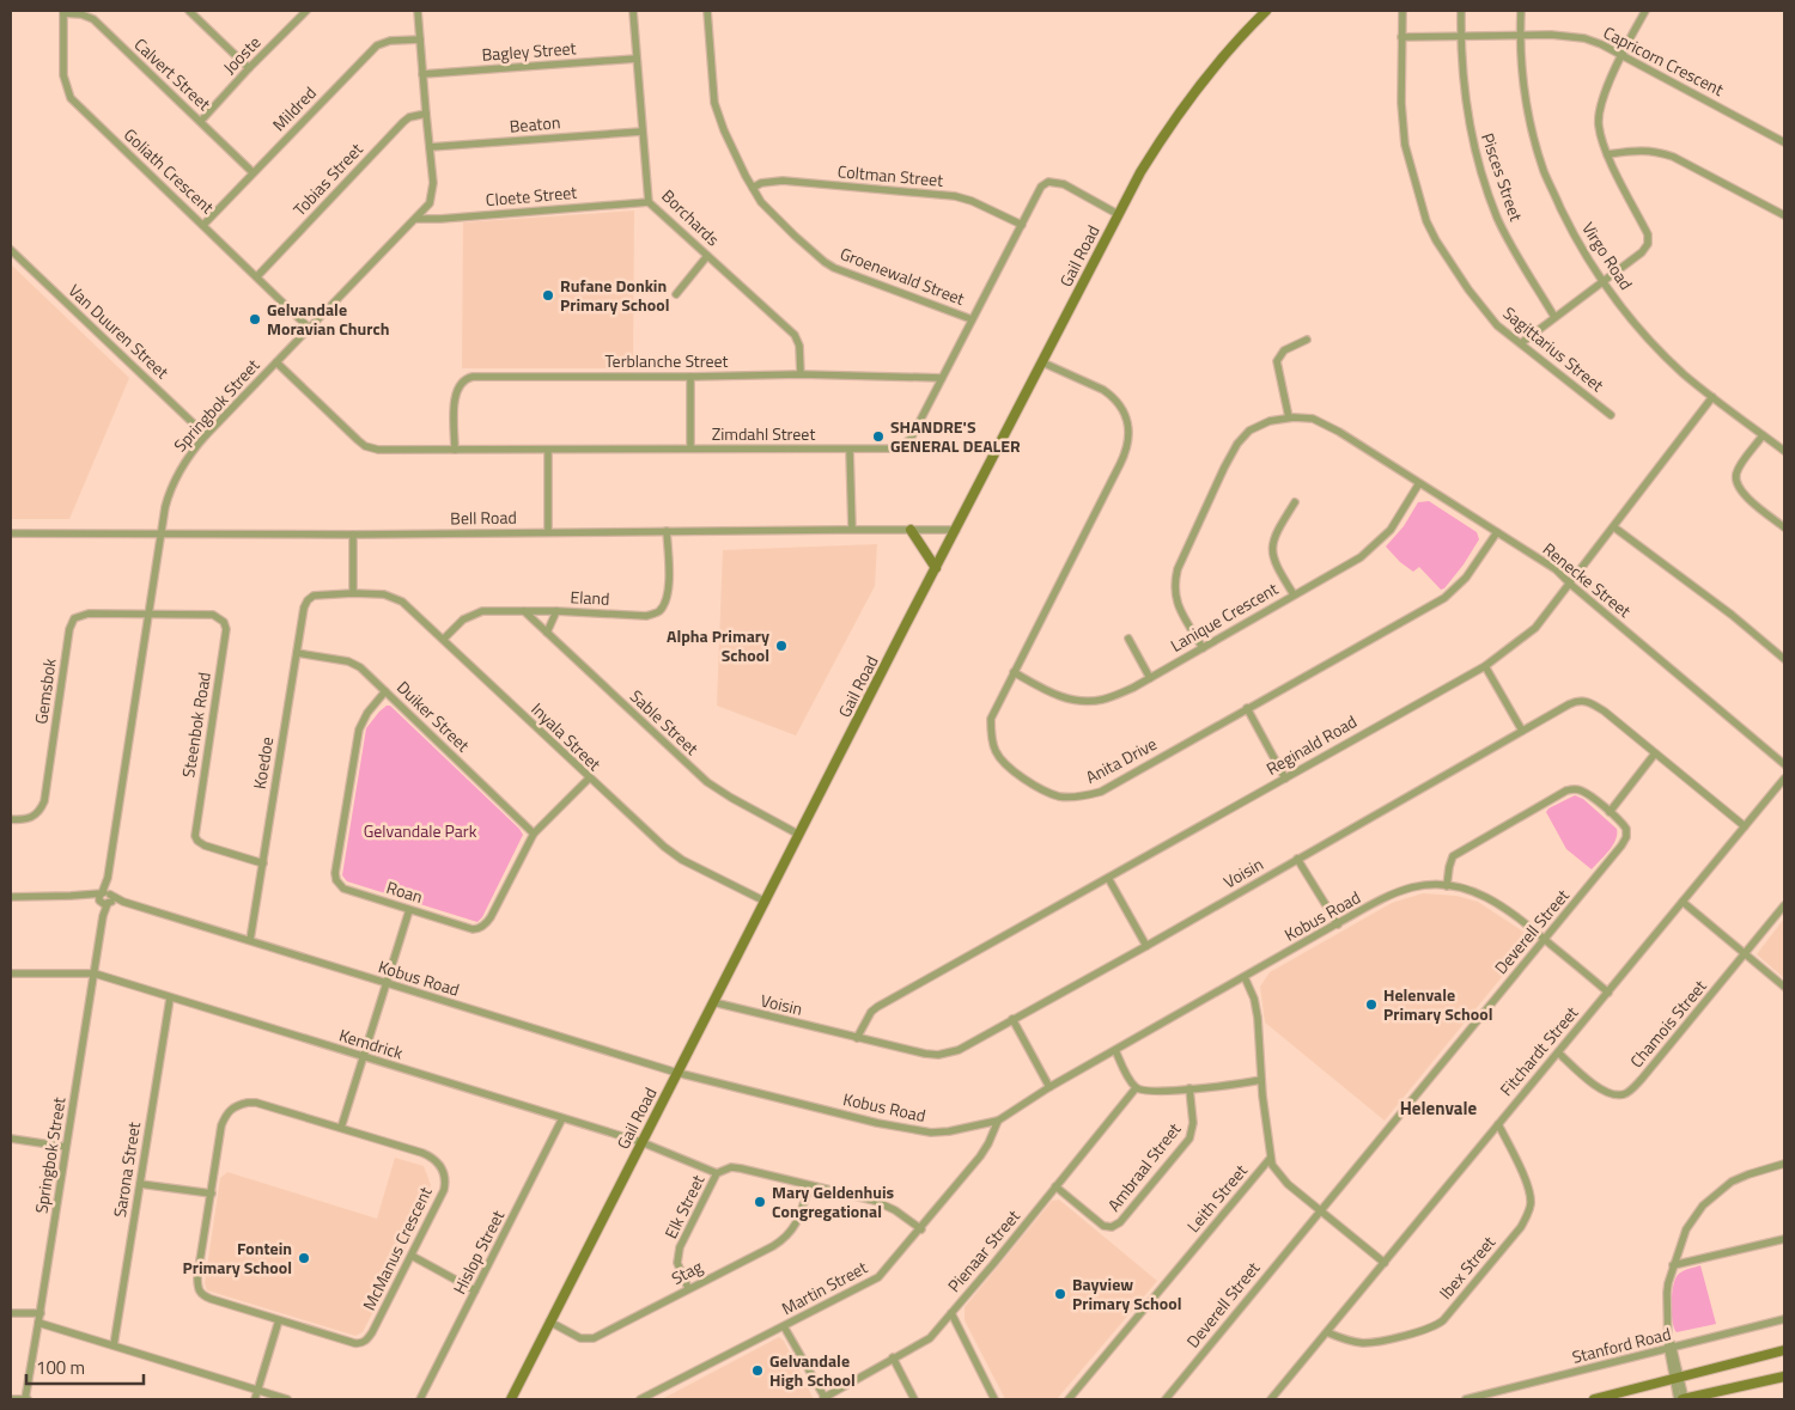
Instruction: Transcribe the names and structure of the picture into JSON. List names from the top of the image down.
{
  "streets": {
    "street": [
      "Bagley Street",
      "Jooste",
      "Capricorn Crescent",
      "Calvert Street",
      "Mildred",
      "Beaton",
      "Goliath Crescent",
      "Coltman Street",
      "Pisces Street",
      "Tobias Street",
      "Cloete Street",
      "Borchards",
      "Gail Road",
      "Virgo Road",
      "Groenewald Street",
      "Van Duuren Street",
      "Sagittarius Street",
      "Terblanche Street",
      "Springbok Street",
      "Zimdahl Street",
      "Bell Road",
      "Renecke Street",
      "Eland",
      "Lanique Crescent",
      "Gemsbok",
      "Duiker Street",
      "Sable Street",
      "Steenbok Road",
      "Inyala Street",
      "Reginald Road",
      "Anita Drive",
      "Koedoe",
      "Voisin",
      "Roan",
      "Kobus Road",
      "Deverell Street",
      "Chamois Street",
      "Kemdrick",
      "Fitchardt Street",
      "Ambraal Street",
      "Sarona Street",
      "Leith Street",
      "Elk Street",
      "McManus Crescent",
      "Pienaar Street",
      "Hislop Street",
      "Ibex Street",
      "Stag",
      "Martin Street",
      "Stanford Road"
    ]
  },
  "crossings": [
    ["Bagley Street", "Borchards"],
    ["Bagley Street", "Springbok Street"],
    ["Jooste", "Calvert Street"],
    ["Capricorn Crescent", "Virgo Road"],
    ["Calvert Street", "Mildred"],
    ["Calvert Street", "Goliath Crescent"],
    ["Mildred", "Goliath Crescent"],
    ["Mildred", "Springbok Street"],
    ["Beaton", "Borchards"],
    ["Beaton", "Springbok Street"],
    ["Goliath Crescent", "Tobias Street"],
    ["Goliath Crescent", "Springbok Street"],
    ["Coltman Street", "Groenewald Street"],
    ["Coltman Street", "Zimdahl Street"],
    ["Tobias Street", "Springbok Street"],
    ["Cloete Street", "Borchards"],
    ["Cloete Street", "Springbok Street"],
    ["Borchards", "Terblanche Street"],
    ["Gail Road", "Zimdahl Street"],
    ["Gail Road", "Bell Road"],
    ["Gail Road", "Sable Street"],
    ["Gail Road", "Inyala Street"],
    ["Gail Road", "Anita Drive"],
    ["Gail Road", "Voisin"],
    ["Gail Road", "Kobus Road"],
    ["Gail Road", "Kemdrick"],
    ["Gail Road", "Stag"],
    ["Virgo Road", "Reginald Road"],
    ["Groenewald Street", "Zimdahl Street"],
    ["Van Duuren Street", "Springbok Street"],
    ["Terblanche Street", "Zimdahl Street"],
    ["Springbok Street", "Zimdahl Street"],
    ["Springbok Street", "Bell Road"],
    ["Springbok Street", "Gemsbok"],
    ["Springbok Street", "Steenbok Road"],
    ["Springbok Street", "Kobus Road"],
    ["Springbok Street", "Kemdrick"],
    ["Bell Road", "Eland"],
    ["Renecke Street", "Lanique Crescent"],
    ["Renecke Street", "Reginald Road"],
    ["Renecke Street", "Anita Drive"],
    ["Eland", "Sable Street"],
    ["Eland", "Inyala Street"],
    ["Lanique Crescent", "Anita Drive"],
    ["Gemsbok", "Steenbok Road"],
    ["Duiker Street", "Koedoe"],
    ["Duiker Street", "Roan"],
    ["Steenbok Road", "Koedoe"],
    ["Inyala Street", "Koedoe"],
    ["Inyala Street", "Roan"],
    ["Reginald Road", "Voisin"],
    ["Koedoe", "Kobus Road"],
    ["Voisin", "Fitchardt Street"],
    ["Kobus Road", "Deverell Street"],
    ["Kobus Road", "Fitchardt Street"],
    ["Kobus Road", "Leith Street"],
    ["Kobus Road", "Martin Street"],
    ["Chamois Street", "Fitchardt Street"],
    ["Kemdrick", "Sarona Street"],
    ["Kemdrick", "Elk Street"],
    ["Kemdrick", "Hislop Street"],
    ["Fitchardt Street", "Ibex Street"],
    ["Ambraal Street", "Pienaar Street"],
    ["Elk Street", "Stag"],
    ["Elk Street", "Martin Street"],
    ["Pienaar Street", "Martin Street"]
  ],
  "districts": ["Helenvale"],
  "parks": ["Gelvandale Park"],
  "places": [
    "Rufane Donkin Primary School",
    "Gelvandale Moravian Church",
    "SHANDRE'S GENERAL DEALER",
    "Alpha Primary School",
    "Helenvale Primary School",
    "Mary Geldenhuis Congregational",
    "Fontein Primary School",
    "Bayview Primary School",
    "Gelvandale High School"
  ],
  "scale_bar": "100 m"
}
